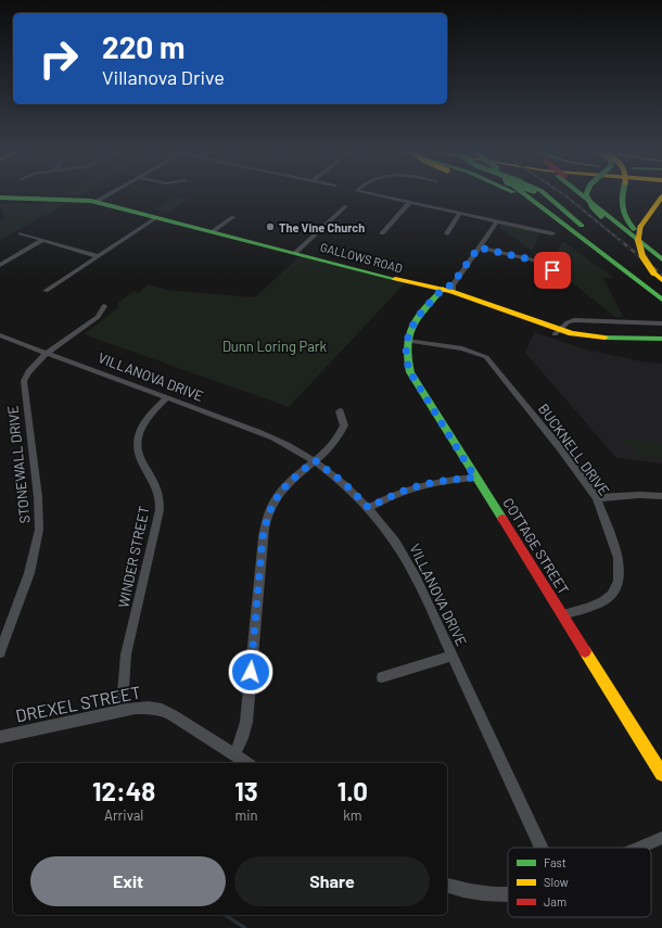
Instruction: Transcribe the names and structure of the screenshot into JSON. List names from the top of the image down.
{
  "streets": {
    "main road": ["GALLOWS ROAD", "COTTAGE STREET"],
    "street": [
      "VILLANOVA DRIVE",
      "BUCKNELL DRIVE",
      "STONEWALL DRIVE",
      "WINDER STREET",
      "DREXEL STREET"
    ]
  },
  "crossings": [
    ["GALLOWS ROAD", "COTTAGE STREET"],
    ["VILLANOVA DRIVE", "STONEWALL DRIVE"],
    ["VILLANOVA DRIVE", "WINDER STREET"],
    ["BUCKNELL DRIVE", "COTTAGE STREET"],
    ["WINDER STREET", "DREXEL STREET"]
  ],
  "parks": ["Dunn Loring Park"],
  "places": ["The Vine Church"],
  "legend": ["Fast", "Slow", "Jam"],
  "page": {
    "turn": ["220 m", "Villanova Drive"],
    "eta": [
      "12:48",
      "Arrival",
      "13",
      "min",
      "1.0",
      "km"
    ],
    "buttons": ["Exit", "Share"]
  }
}
